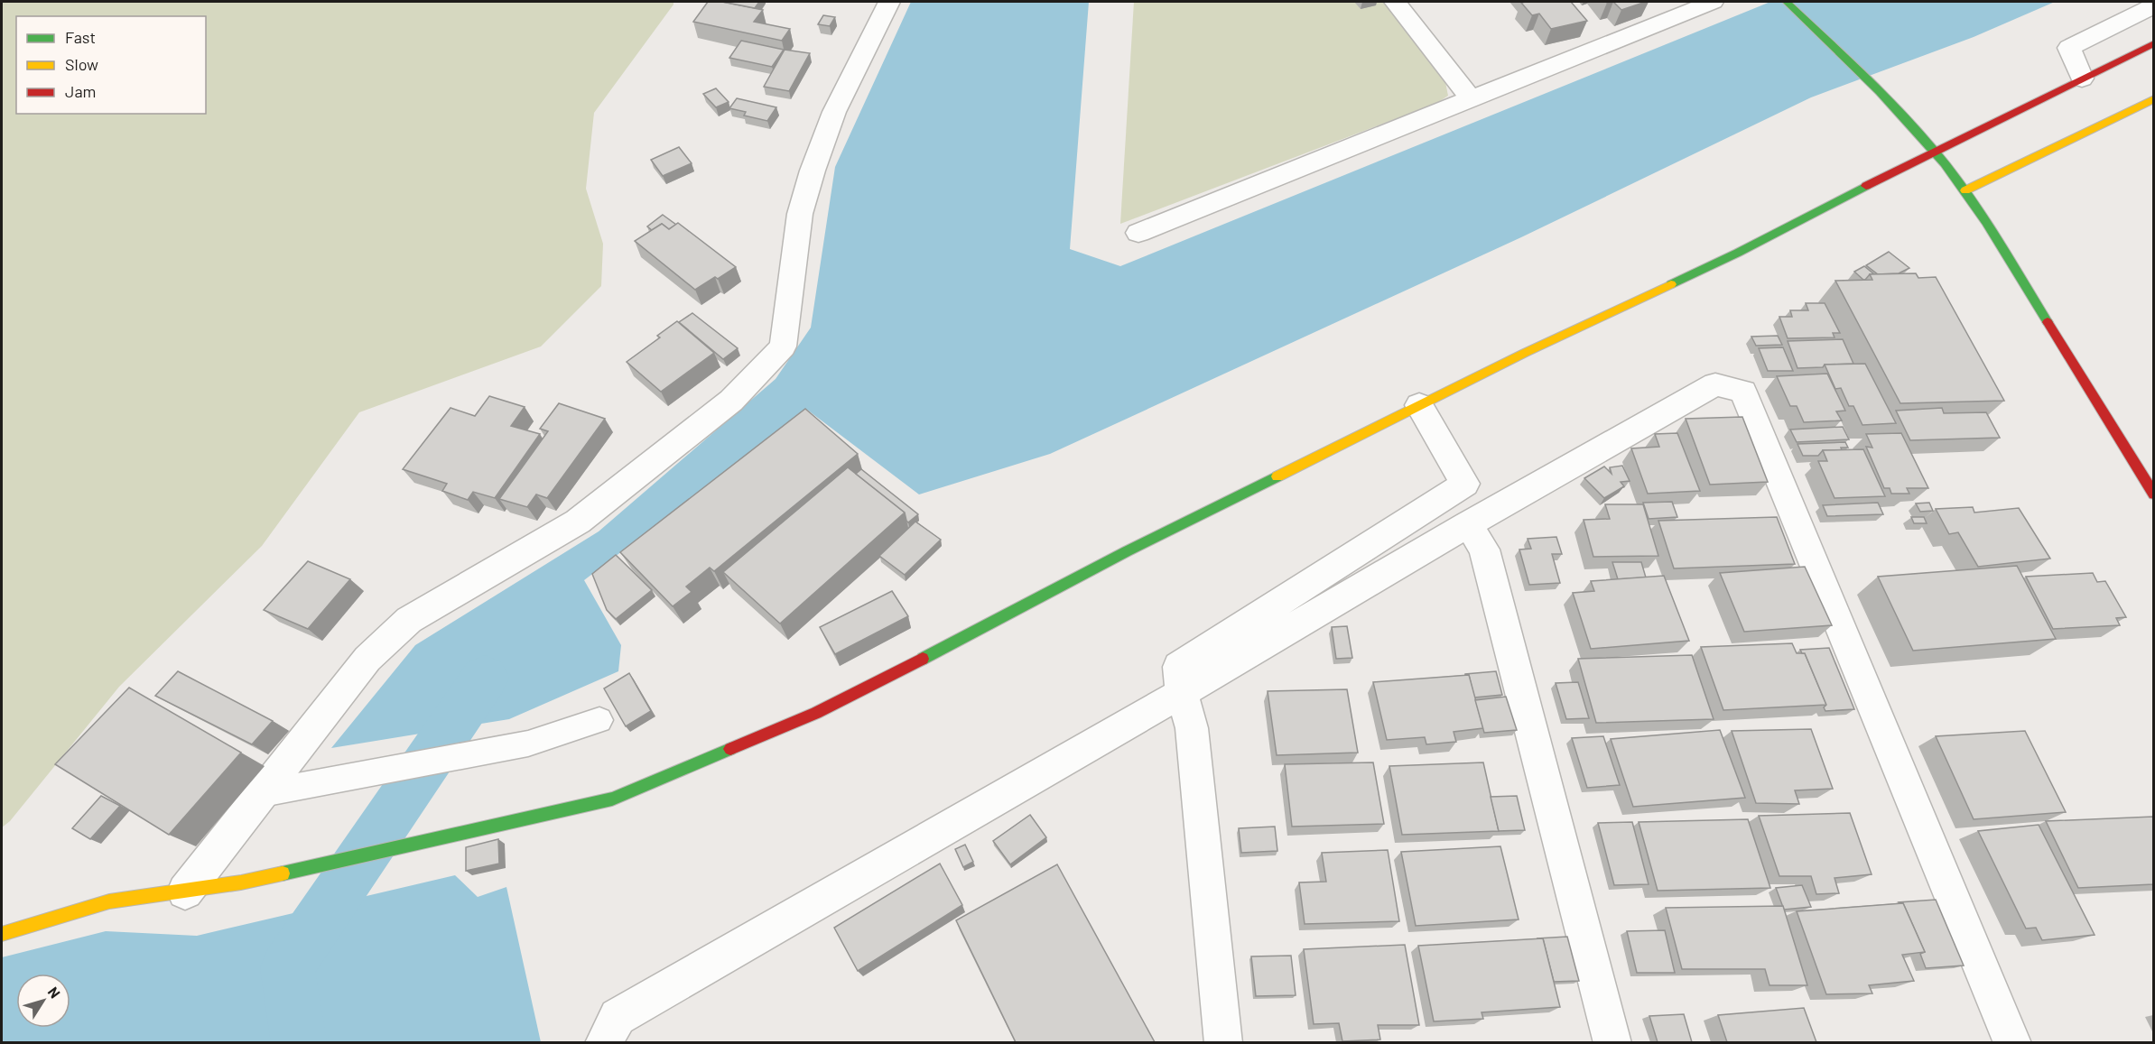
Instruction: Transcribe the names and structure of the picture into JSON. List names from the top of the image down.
{
  "legend": ["Fast", "Slow", "Jam"],
  "north": "top right"
}
